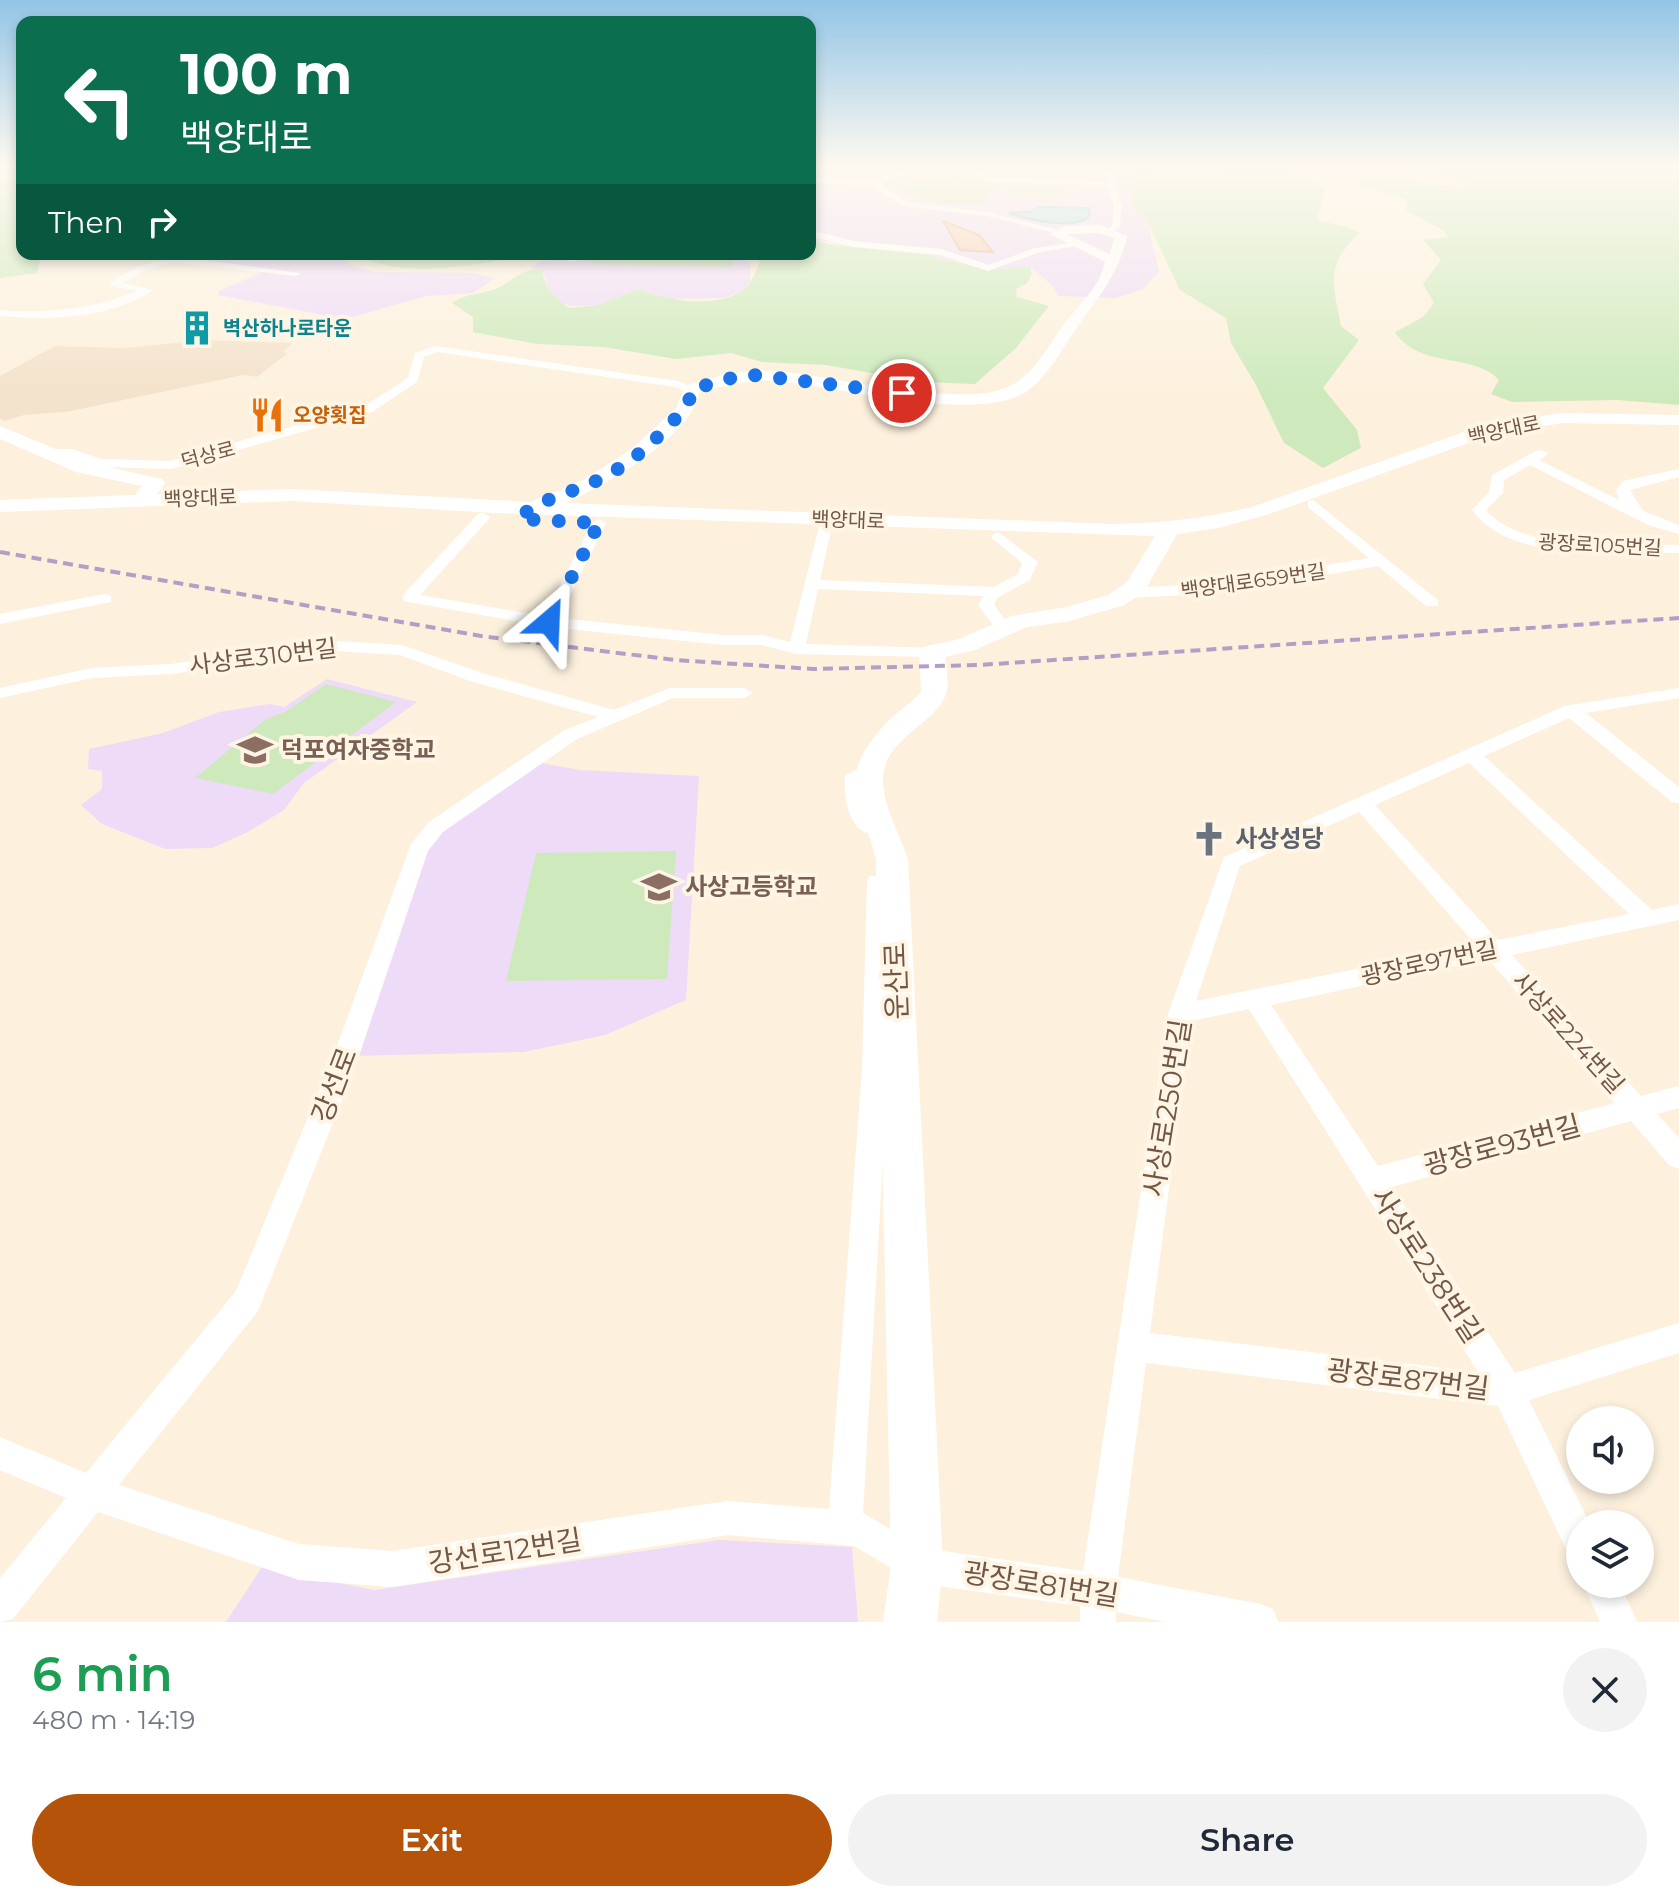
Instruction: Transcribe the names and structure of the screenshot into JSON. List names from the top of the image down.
{
  "streets": {
    "main road": ["백양대로", "덕상로", "운산로"],
    "street": [
      "광장로105번길",
      "백양대로659번길",
      "사상로310번길",
      "광장로97번길",
      "사상로224번길",
      "강선로",
      "사상로250번길",
      "광장로93번길",
      "사상로238번길",
      "광장로87번길",
      "강선로12번길",
      "광장로81번길"
    ]
  },
  "crossings": [
    ["백양대로", "덕상로"],
    ["백양대로", "백양대로659번길"],
    ["사상로310번길", "강선로"],
    ["광장로97번길", "사상로224번길"],
    ["광장로97번길", "사상로250번길"],
    ["광장로97번길", "사상로238번길"],
    ["운산로", "강선로12번길"],
    ["운산로", "광장로81번길"],
    ["사상로224번길", "사상로250번길"],
    ["사상로224번길", "광장로93번길"],
    ["강선로", "강선로12번길"],
    ["사상로250번길", "광장로87번길"],
    ["사상로250번길", "광장로81번길"],
    ["광장로93번길", "사상로238번길"],
    ["사상로238번길", "광장로87번길"],
    ["강선로12번길", "광장로81번길"]
  ],
  "places": {
    "building": ["벽산하나로타운"],
    "restaurant": ["오양횟집"],
    "school or university": ["덕포여자중학교", "사상고등학교"],
    "church": ["사상성당"]
  },
  "page": {
    "turn": ["100 m", "백양대로"],
    "then": "Then",
    "heading": ["6 min", "480 m · 14:19"],
    "buttons": ["Exit", "Share"]
  }
}
